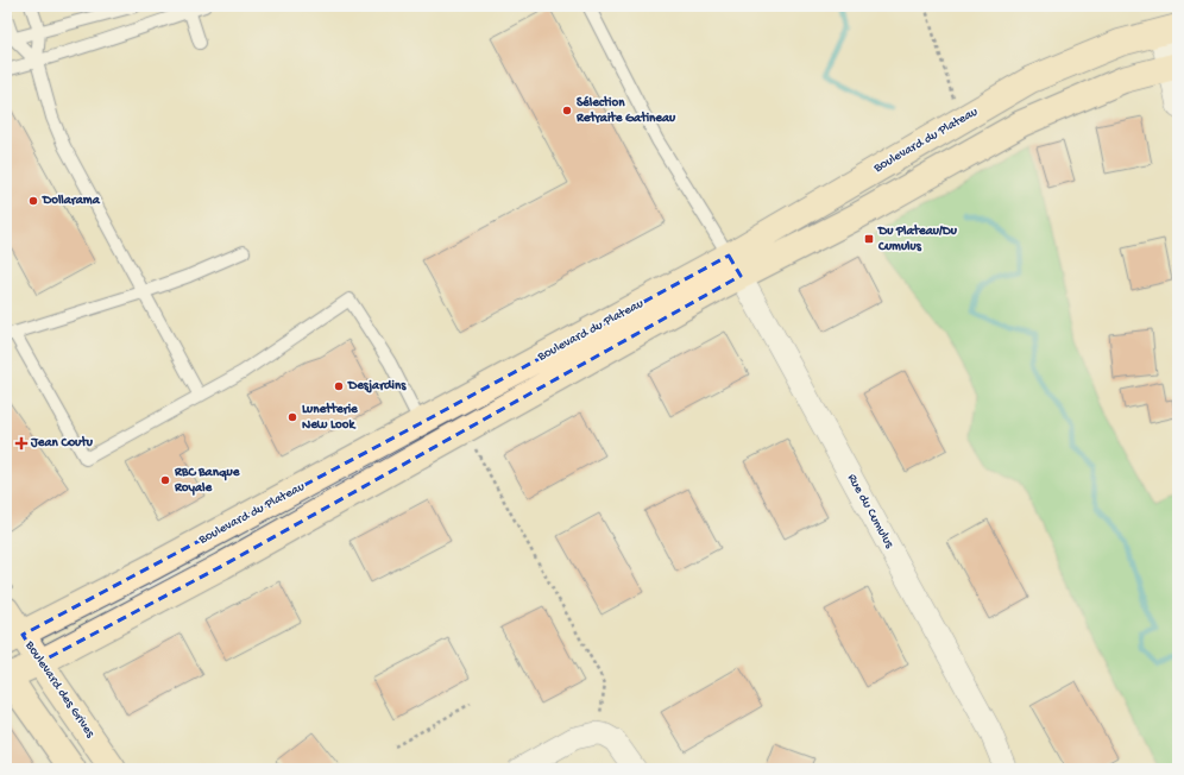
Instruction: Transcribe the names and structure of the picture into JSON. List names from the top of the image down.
{
  "streets": {
    "main road": ["Boulevard du Plateau", "Boulevard des Grives"],
    "street": ["Rue du Cumulus"]
  },
  "crossings": [
    ["Boulevard du Plateau", "Rue du Cumulus"],
    ["Boulevard du Plateau", "Boulevard des Grives"]
  ],
  "places": {
    "other": [
      "Sélection Retraite Gatineau",
      "Dollarama",
      "Desjardins",
      "Lunetterie New Look",
      "RBC Banque Royale"
    ],
    "transit": ["Du Plateau/Du Cumulus"],
    "health": ["Jean Coutu"]
  }
}
